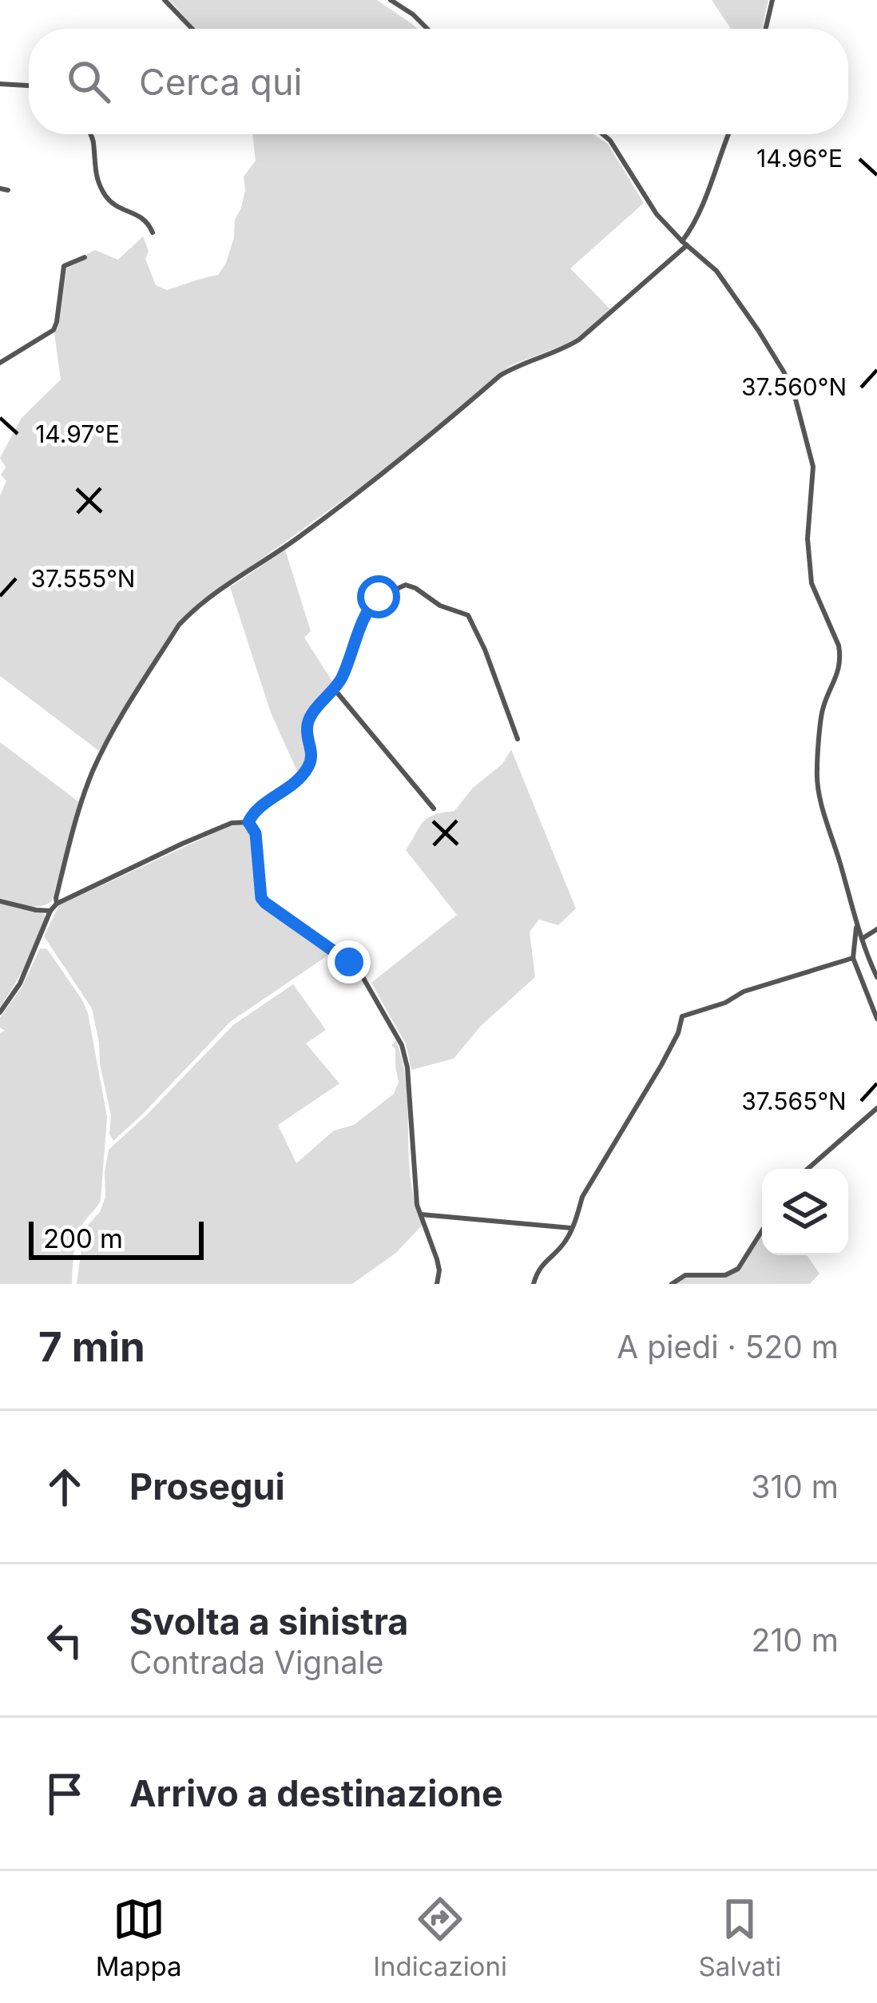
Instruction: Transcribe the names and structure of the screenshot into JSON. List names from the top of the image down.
{
  "scale_bar": "200 m",
  "page": {
    "search": "Cerca qui",
    "scale": "200 m",
    "heading": ["7 min", "A piedi · 520 m"],
    "list": [
      ["Prosegui", "310 m"],
      ["Svolta a sinistra", "Contrada Vignale", "210 m"],
      "Arrivo a destinazione"
    ],
    "nav": ["Mappa", "Indicazioni", "Salvati"]
  },
  "coordinates": [
    "14.96°E",
    "37.560°N",
    "14.97°E",
    "37.555°N",
    "37.565°N"
  ]
}
